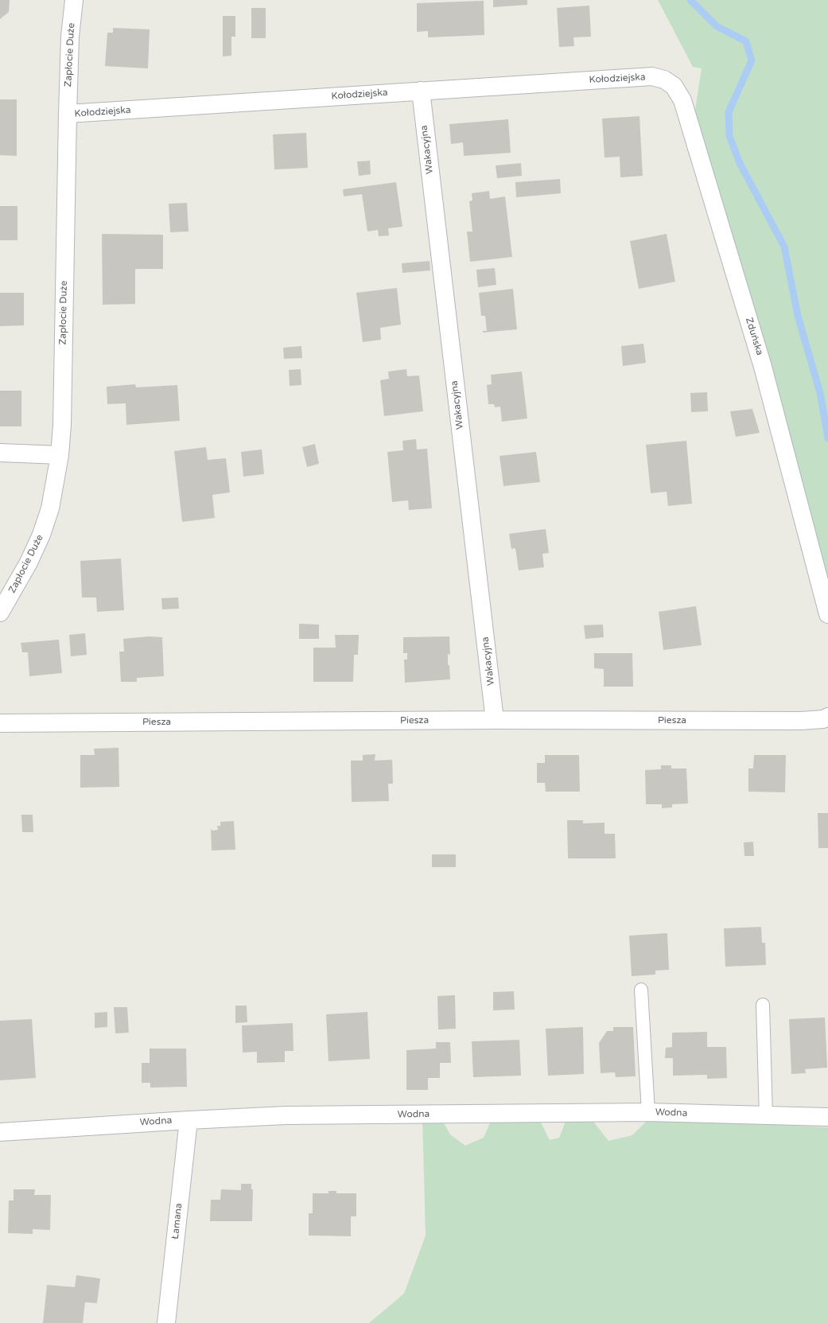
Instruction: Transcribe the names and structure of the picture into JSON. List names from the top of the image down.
{
  "streets": {
    "street": [
      "Zapłocie Duże",
      "Kołodziejska",
      "Wakacyjna",
      "Zduńska",
      "Piesza",
      "Wodna",
      "Łamana"
    ]
  },
  "crossings": [
    ["Zapłocie Duże", "Kołodziejska"],
    ["Kołodziejska", "Wakacyjna"],
    ["Kołodziejska", "Zduńska"],
    ["Wakacyjna", "Piesza"],
    ["Wodna", "Łamana"]
  ]
}
